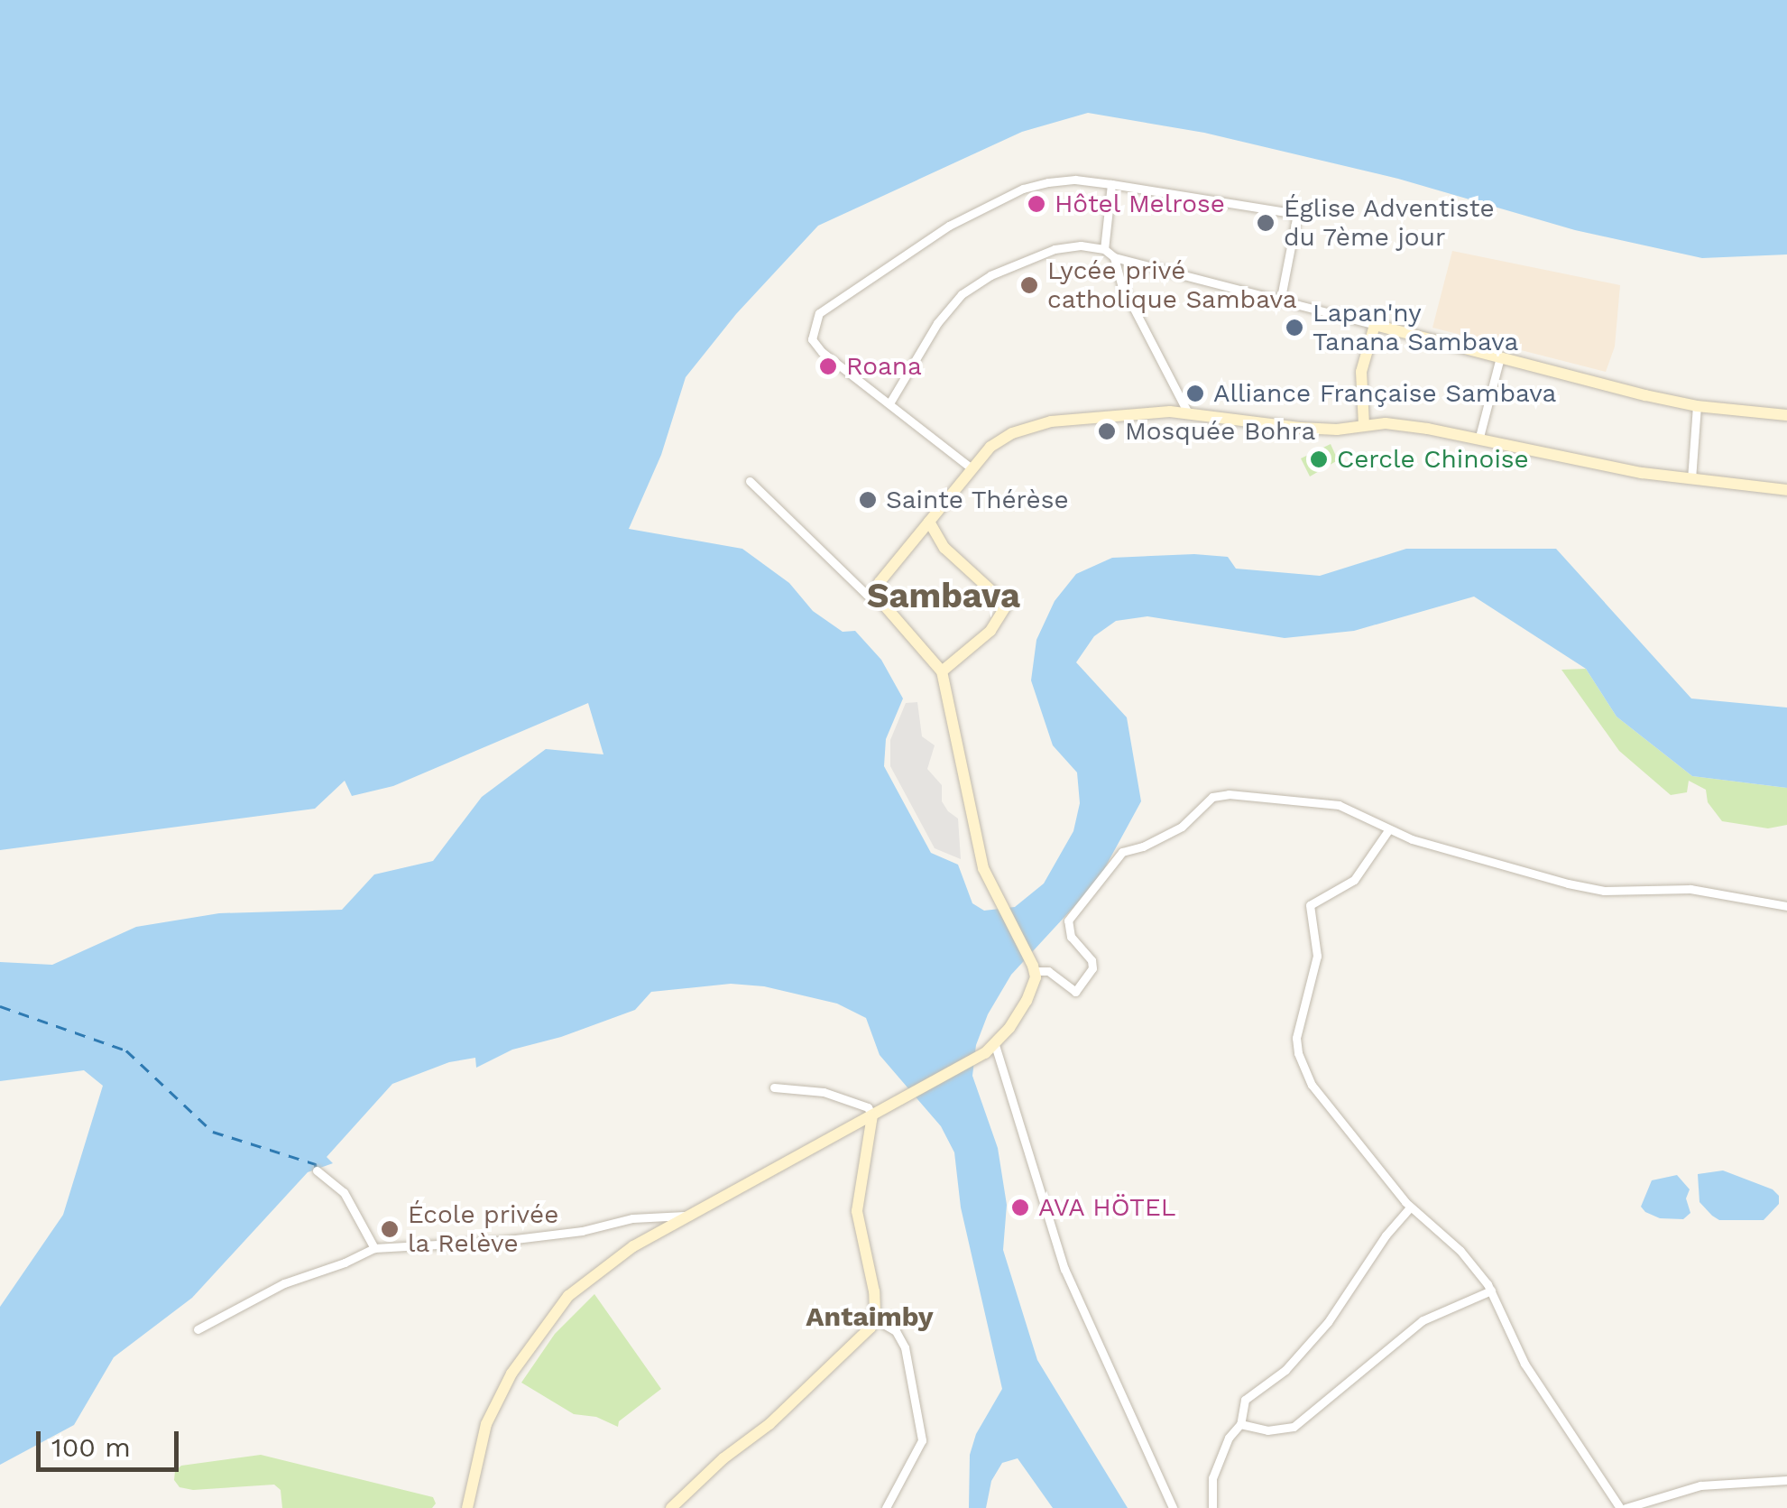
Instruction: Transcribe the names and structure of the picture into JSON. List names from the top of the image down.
{
  "districts": ["Sambava", "Antaimby"],
  "places": [
    "Hôtel Melrose",
    "Église Adventiste du 7ème jour",
    "Lycée privé catholique Sambava",
    "Lapan'ny Tanana Sambava",
    "Roana",
    "Alliance Française Sambava",
    "Mosquée Bohra",
    "Cercle Chinoise",
    "Sainte Thérèse",
    "AVA HÖTEL",
    "École privée la Relève"
  ],
  "scale_bar": "100 m"
}
